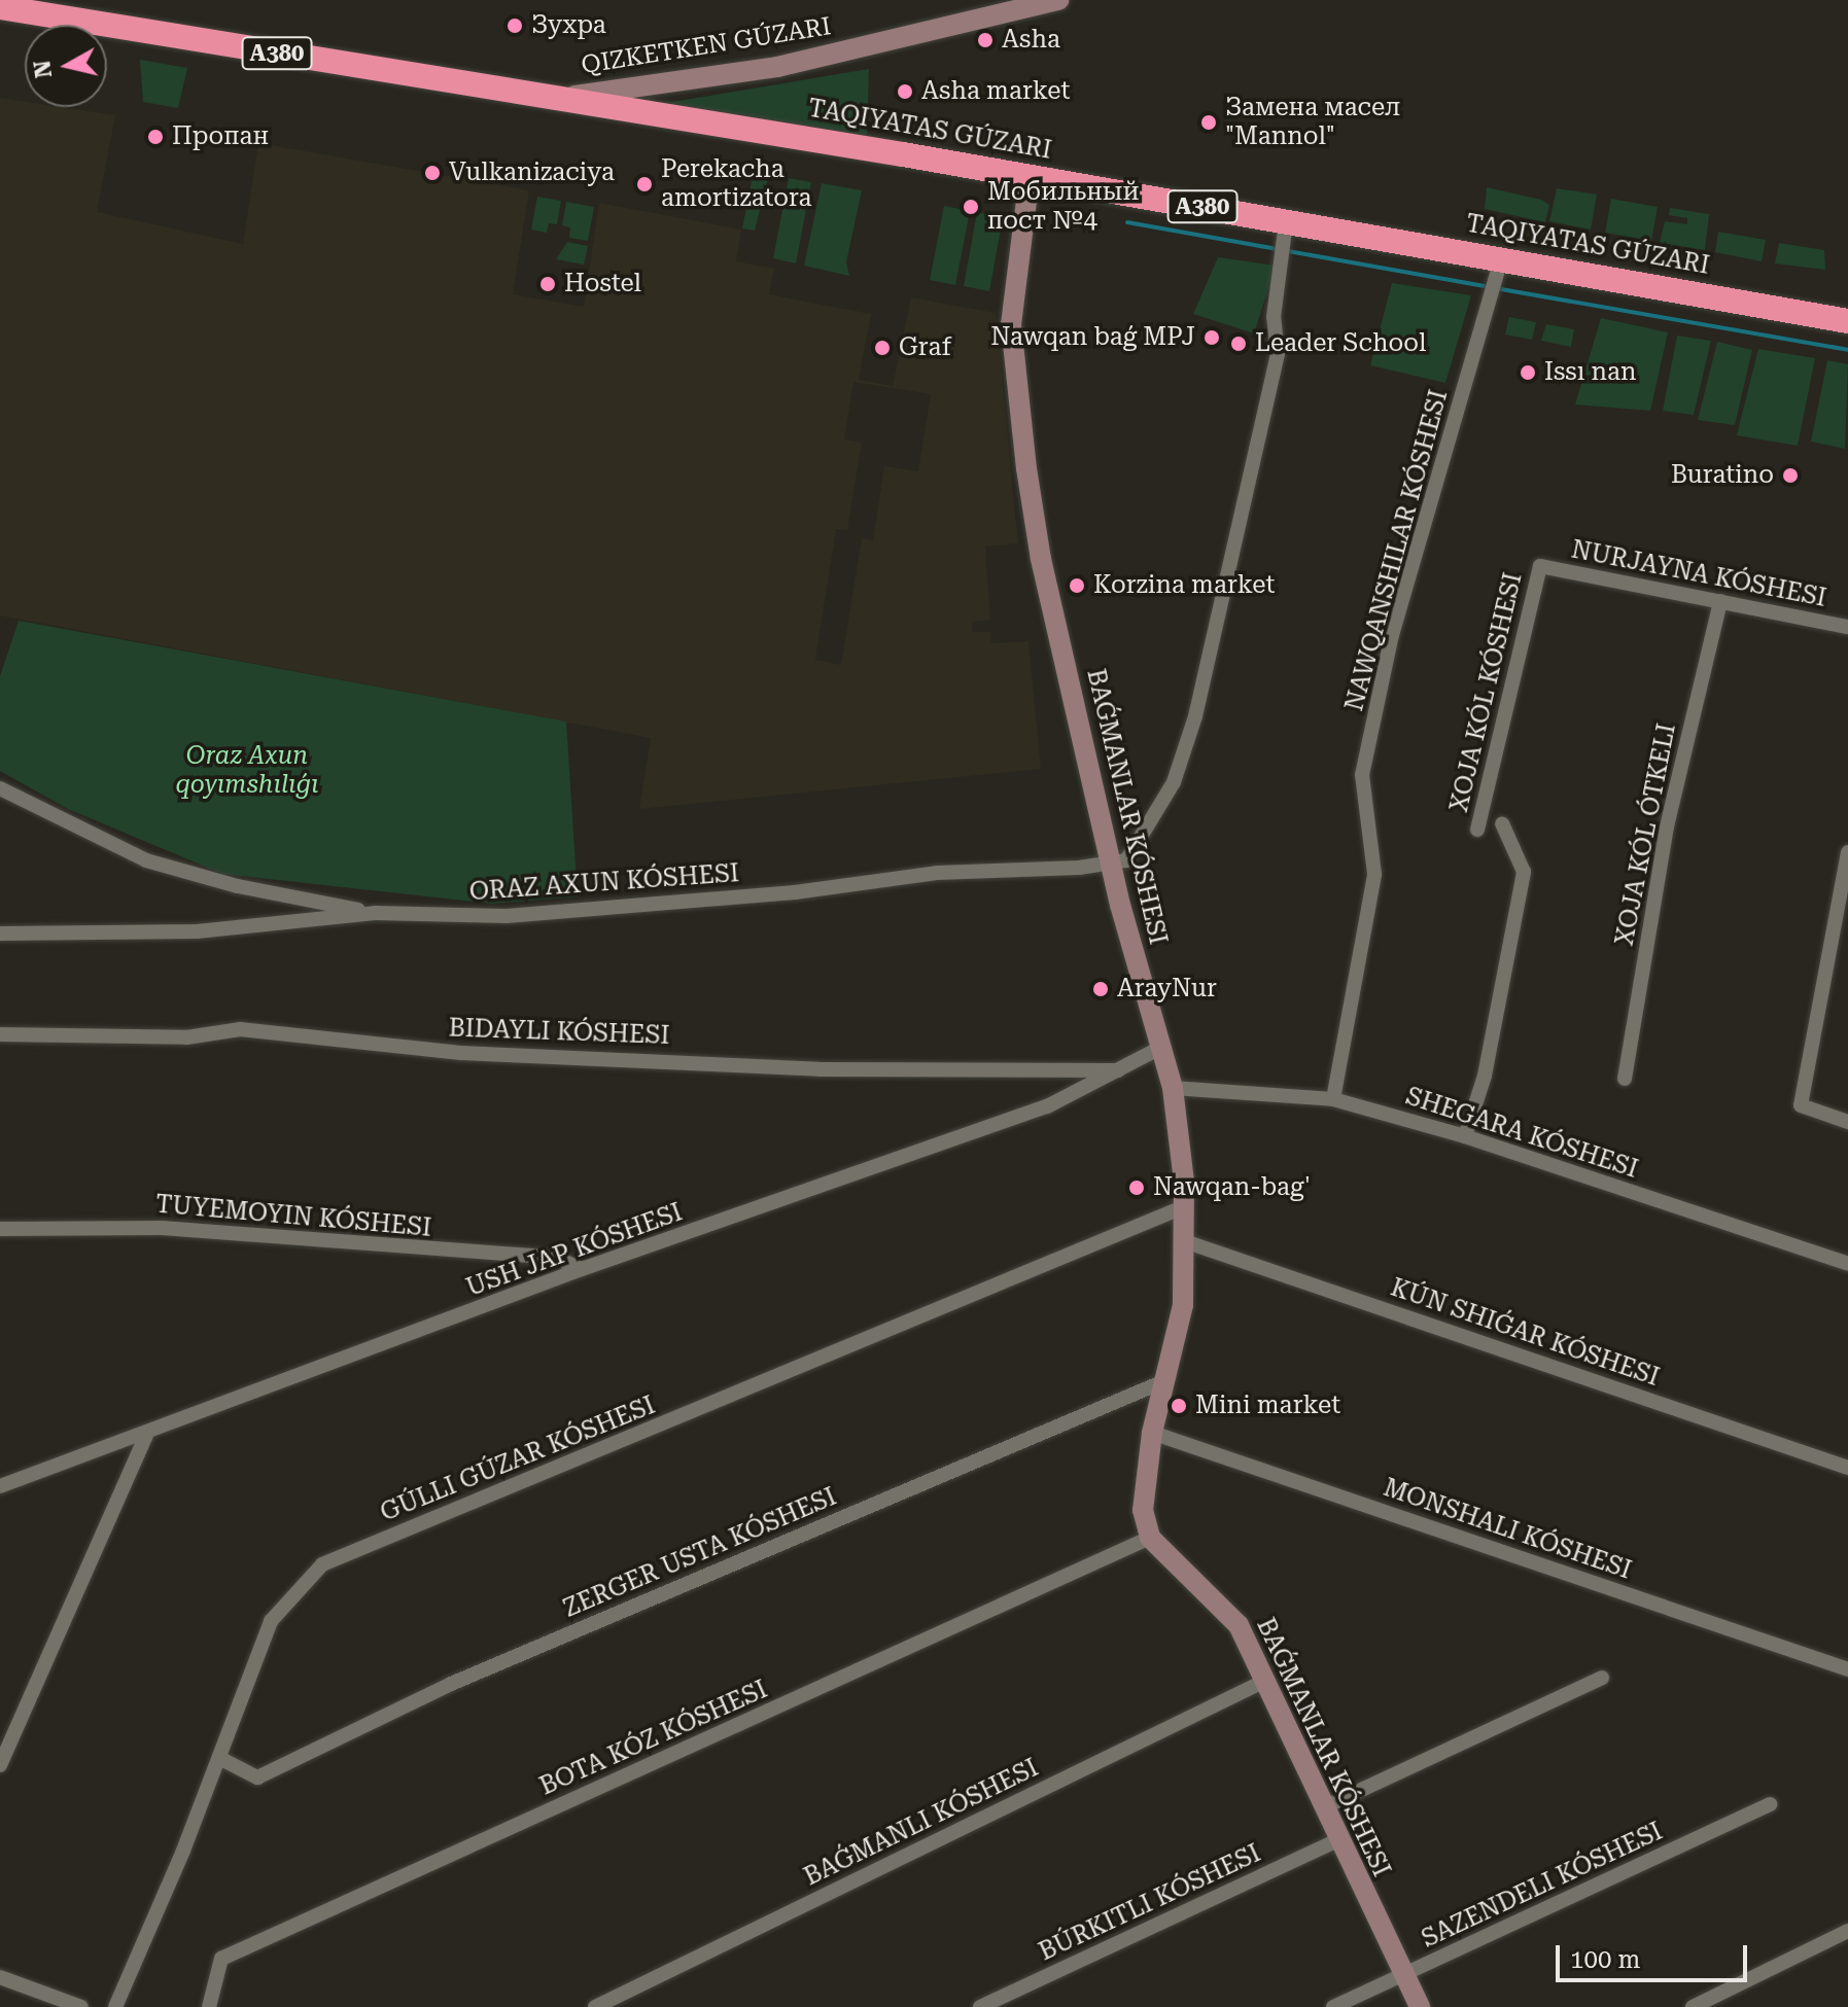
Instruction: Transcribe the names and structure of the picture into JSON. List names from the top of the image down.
{
  "streets": {
    "highway": ["A380"],
    "street": [
      "NURJAYNA KÓSHESI",
      "XOJA KÓL KÓSHESI",
      "BAǴMANLAR KÓSHESI",
      "XOJA KÓL ÓTKELI",
      "ORAZ AXUN KÓSHESI",
      "SHEGARA KÓSHESI",
      "USH JAP KÓSHESI",
      "GÚLLI GÚZAR KÓSHESI",
      "ZERGER USTA KÓSHESI",
      "BOTA KÓZ KÓSHESI",
      "SAZENDELI KÓSHESI",
      "BÚRKITLI KÓSHESI"
    ]
  },
  "crossings": [
    ["A380", "BAǴMANLAR KÓSHESI"],
    ["NURJAYNA KÓSHESI", "XOJA KÓL KÓSHESI"],
    ["NURJAYNA KÓSHESI", "XOJA KÓL ÓTKELI"],
    ["XOJA KÓL KÓSHESI", "SHEGARA KÓSHESI"],
    ["BAǴMANLAR KÓSHESI", "ORAZ AXUN KÓSHESI"],
    ["BAǴMANLAR KÓSHESI", "SHEGARA KÓSHESI"],
    ["BAǴMANLAR KÓSHESI", "USH JAP KÓSHESI"],
    ["BAǴMANLAR KÓSHESI", "GÚLLI GÚZAR KÓSHESI"],
    ["BAǴMANLAR KÓSHESI", "ZERGER USTA KÓSHESI"],
    ["BAǴMANLAR KÓSHESI", "BOTA KÓZ KÓSHESI"],
    ["BAǴMANLAR KÓSHESI", "SAZENDELI KÓSHESI"],
    ["BAǴMANLAR KÓSHESI", "BÚRKITLI KÓSHESI"],
    ["GÚLLI GÚZAR KÓSHESI", "ZERGER USTA KÓSHESI"]
  ],
  "parks": ["Oraz Axun qoyımshılıǵı"],
  "places": [
    "Зухра",
    "Asha",
    "Asha market",
    "Замена масел \"Mannol\"",
    "Пропан",
    "Vulkanizaciya",
    "Perekacha amortizatora",
    "Мобильный пост №4",
    "Hostel",
    "Nawqan baǵ MPJ",
    "Leader School",
    "Graf",
    "Issı nan",
    "Buratino",
    "Korzina market",
    "ArayNur",
    "Nawqan-bag'",
    "Mini market"
  ],
  "scale_bar": "100 m",
  "north": "left"
}
